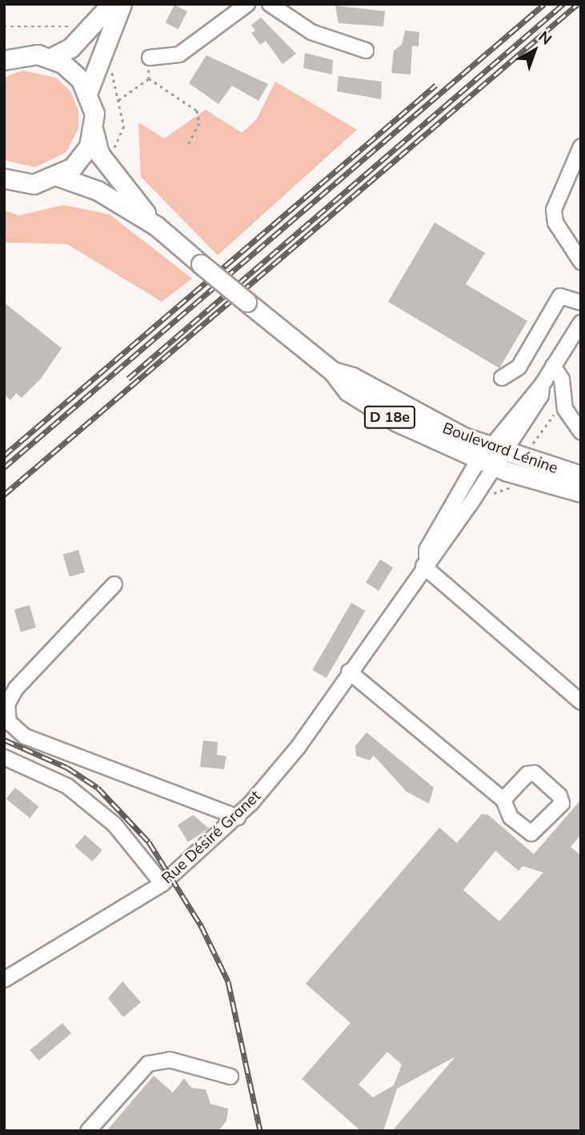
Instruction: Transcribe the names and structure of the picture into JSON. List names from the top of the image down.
{
  "streets": {
    "main road": ["D 18e", "Boulevard Lénine"],
    "street": ["Rue Désiré Granet"]
  },
  "crossings": [
    ["Boulevard Lénine", "Rue Désiré Granet"]
  ],
  "north": "top right"
}
